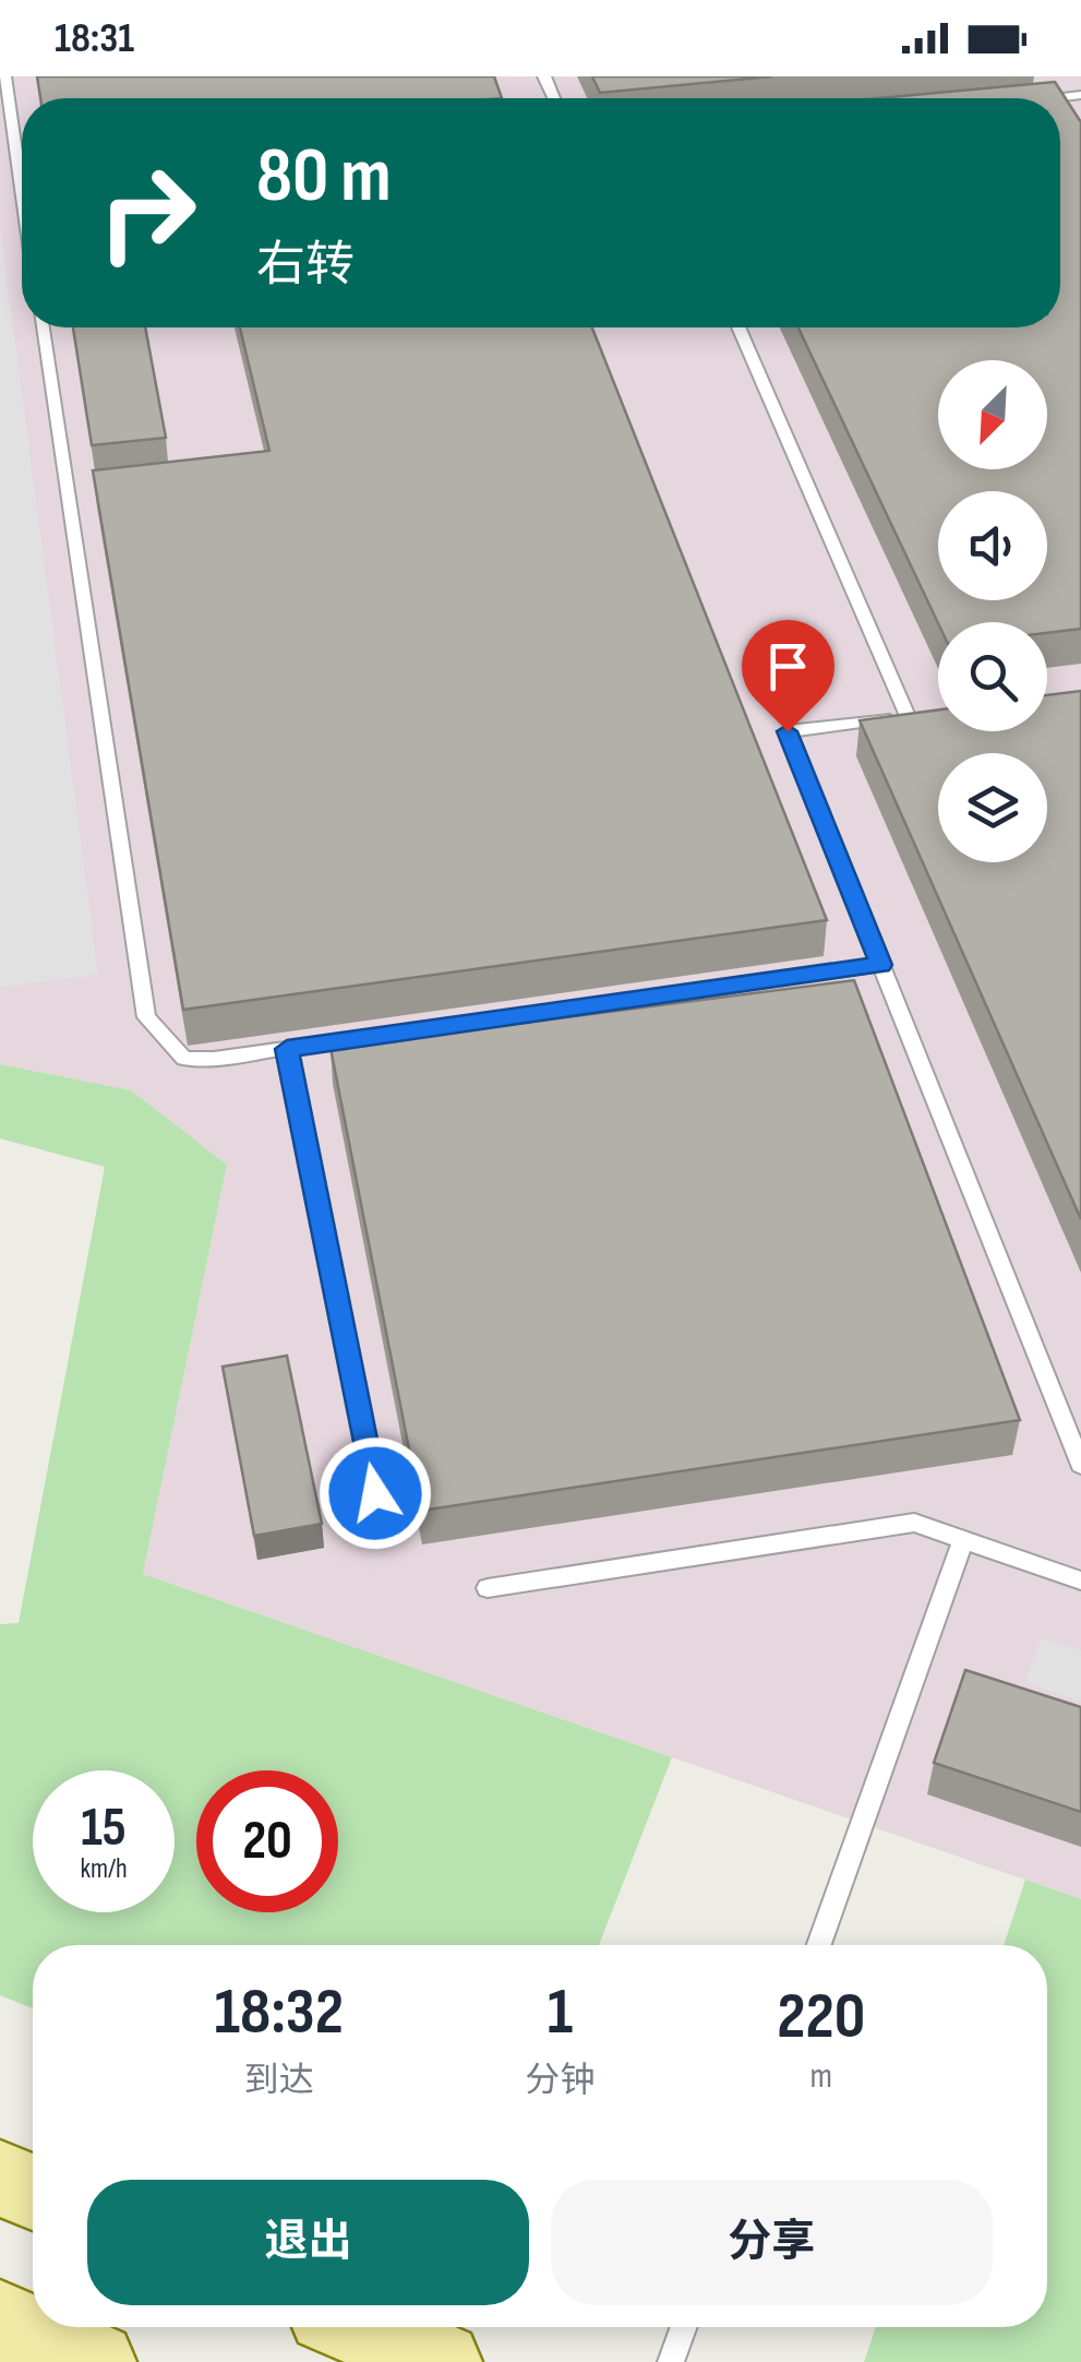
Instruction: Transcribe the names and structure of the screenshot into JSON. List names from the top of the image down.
{
  "north": "bottom left",
  "page": {
    "status": "18:31",
    "turn": ["80 m", "右转"],
    "speed": "15 km/h",
    "limit": "20",
    "eta": [
      "18:32",
      "到达",
      "1",
      "分钟",
      "220",
      "m"
    ],
    "buttons": ["退出", "分享"]
  }
}
